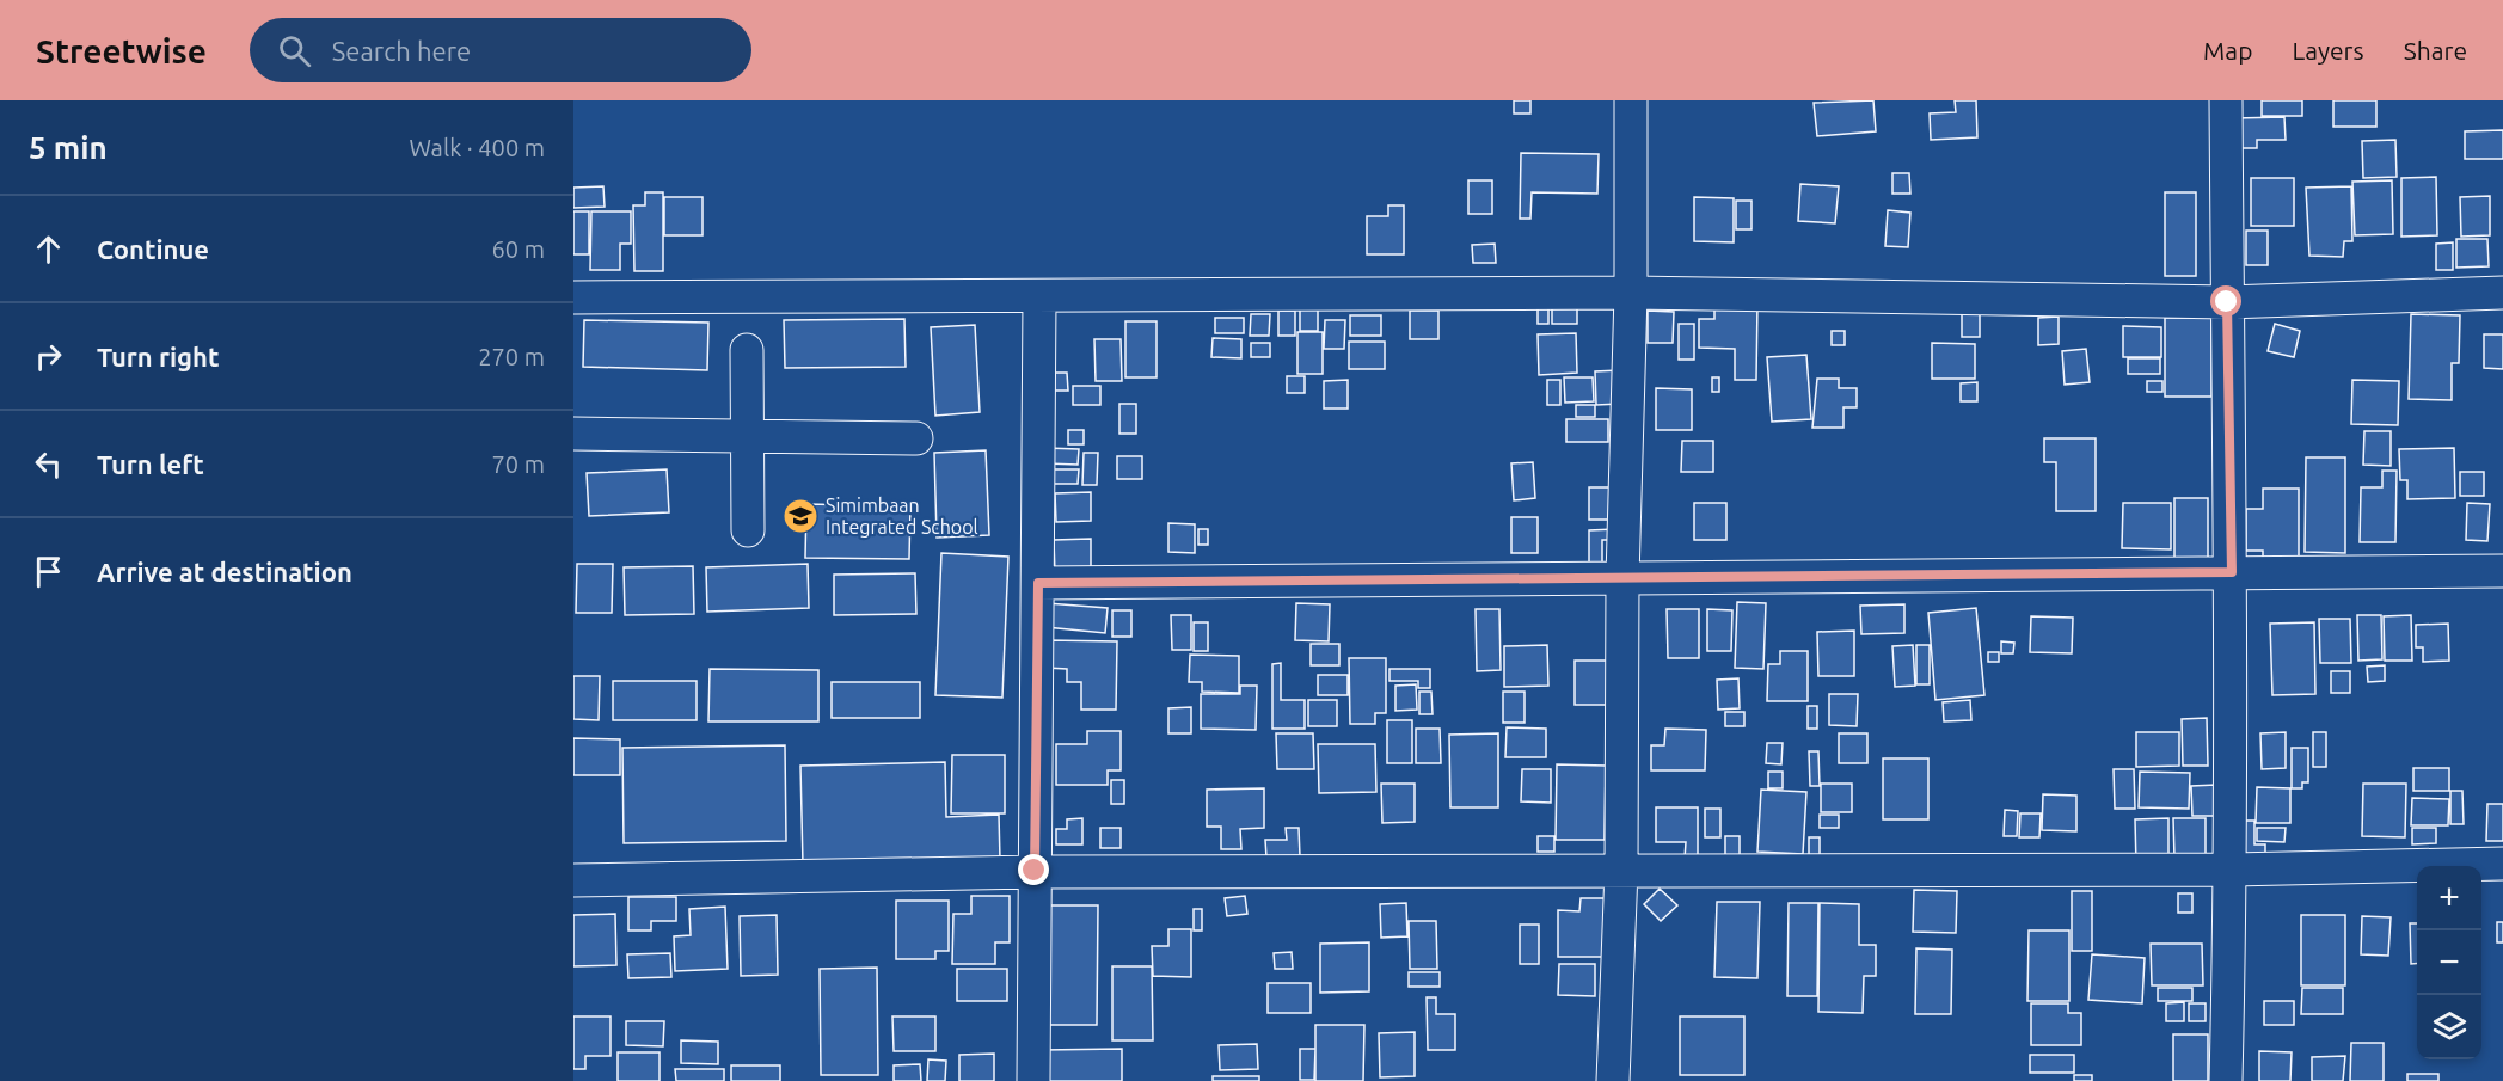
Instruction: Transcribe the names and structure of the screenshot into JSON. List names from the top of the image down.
{
  "places": {
    "school or university": ["Simimbaan Integrated School"]
  },
  "page": {
    "header": "Streetwise",
    "search": "Search here",
    "nav": ["Map", "Layers", "Share"],
    "heading": ["5 min", "Walk · 400 m"],
    "list": [
      ["Continue", "60 m"],
      ["Turn right", "270 m"],
      ["Turn left", "70 m"],
      "Arrive at destination"
    ],
    "map_buttons": ["+", "−"]
  }
}
